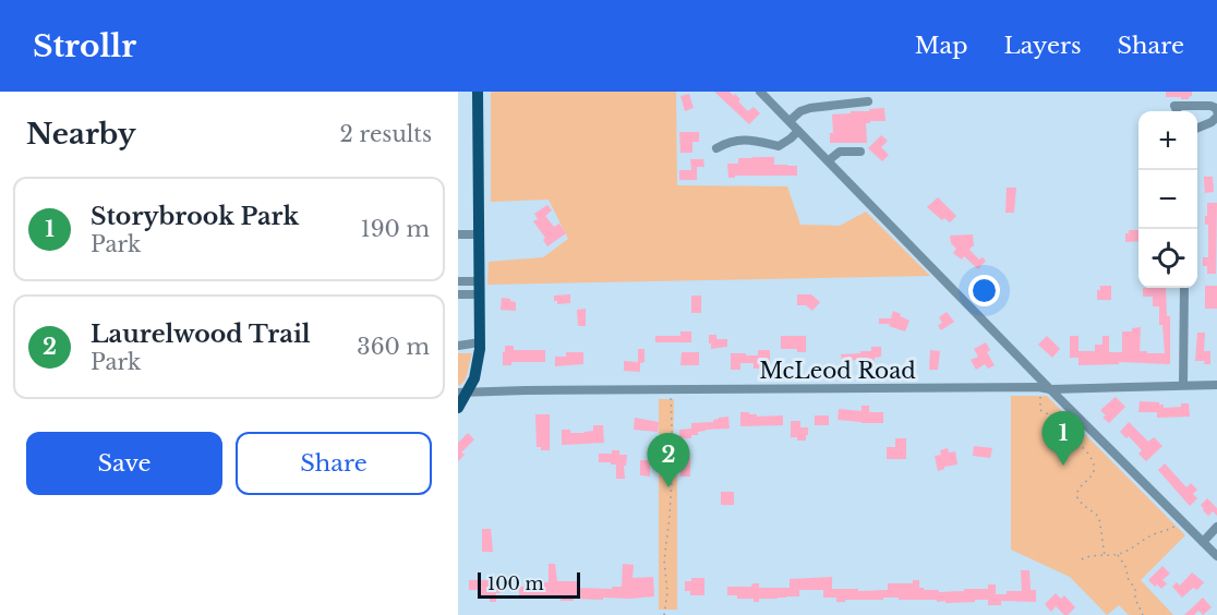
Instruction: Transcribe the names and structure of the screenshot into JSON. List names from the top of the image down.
{
  "streets": {
    "street": ["McLeod Road"]
  },
  "scale_bar": "100 m",
  "page": {
    "header": "Strollr",
    "nav": ["Map", "Layers", "Share"],
    "heading": ["Nearby", "2 results"],
    "map_buttons": ["+", "−"],
    "list": [
      {
        "mark": "1",
        "name": "Storybrook Park",
        "note": "Park",
        "value": "190 m"
      },
      {
        "mark": "2",
        "name": "Laurelwood Trail",
        "note": "Park",
        "value": "360 m"
      }
    ],
    "pins": ["1", "2"],
    "buttons": ["Save", "Share"],
    "scale": "100 m"
  }
}
